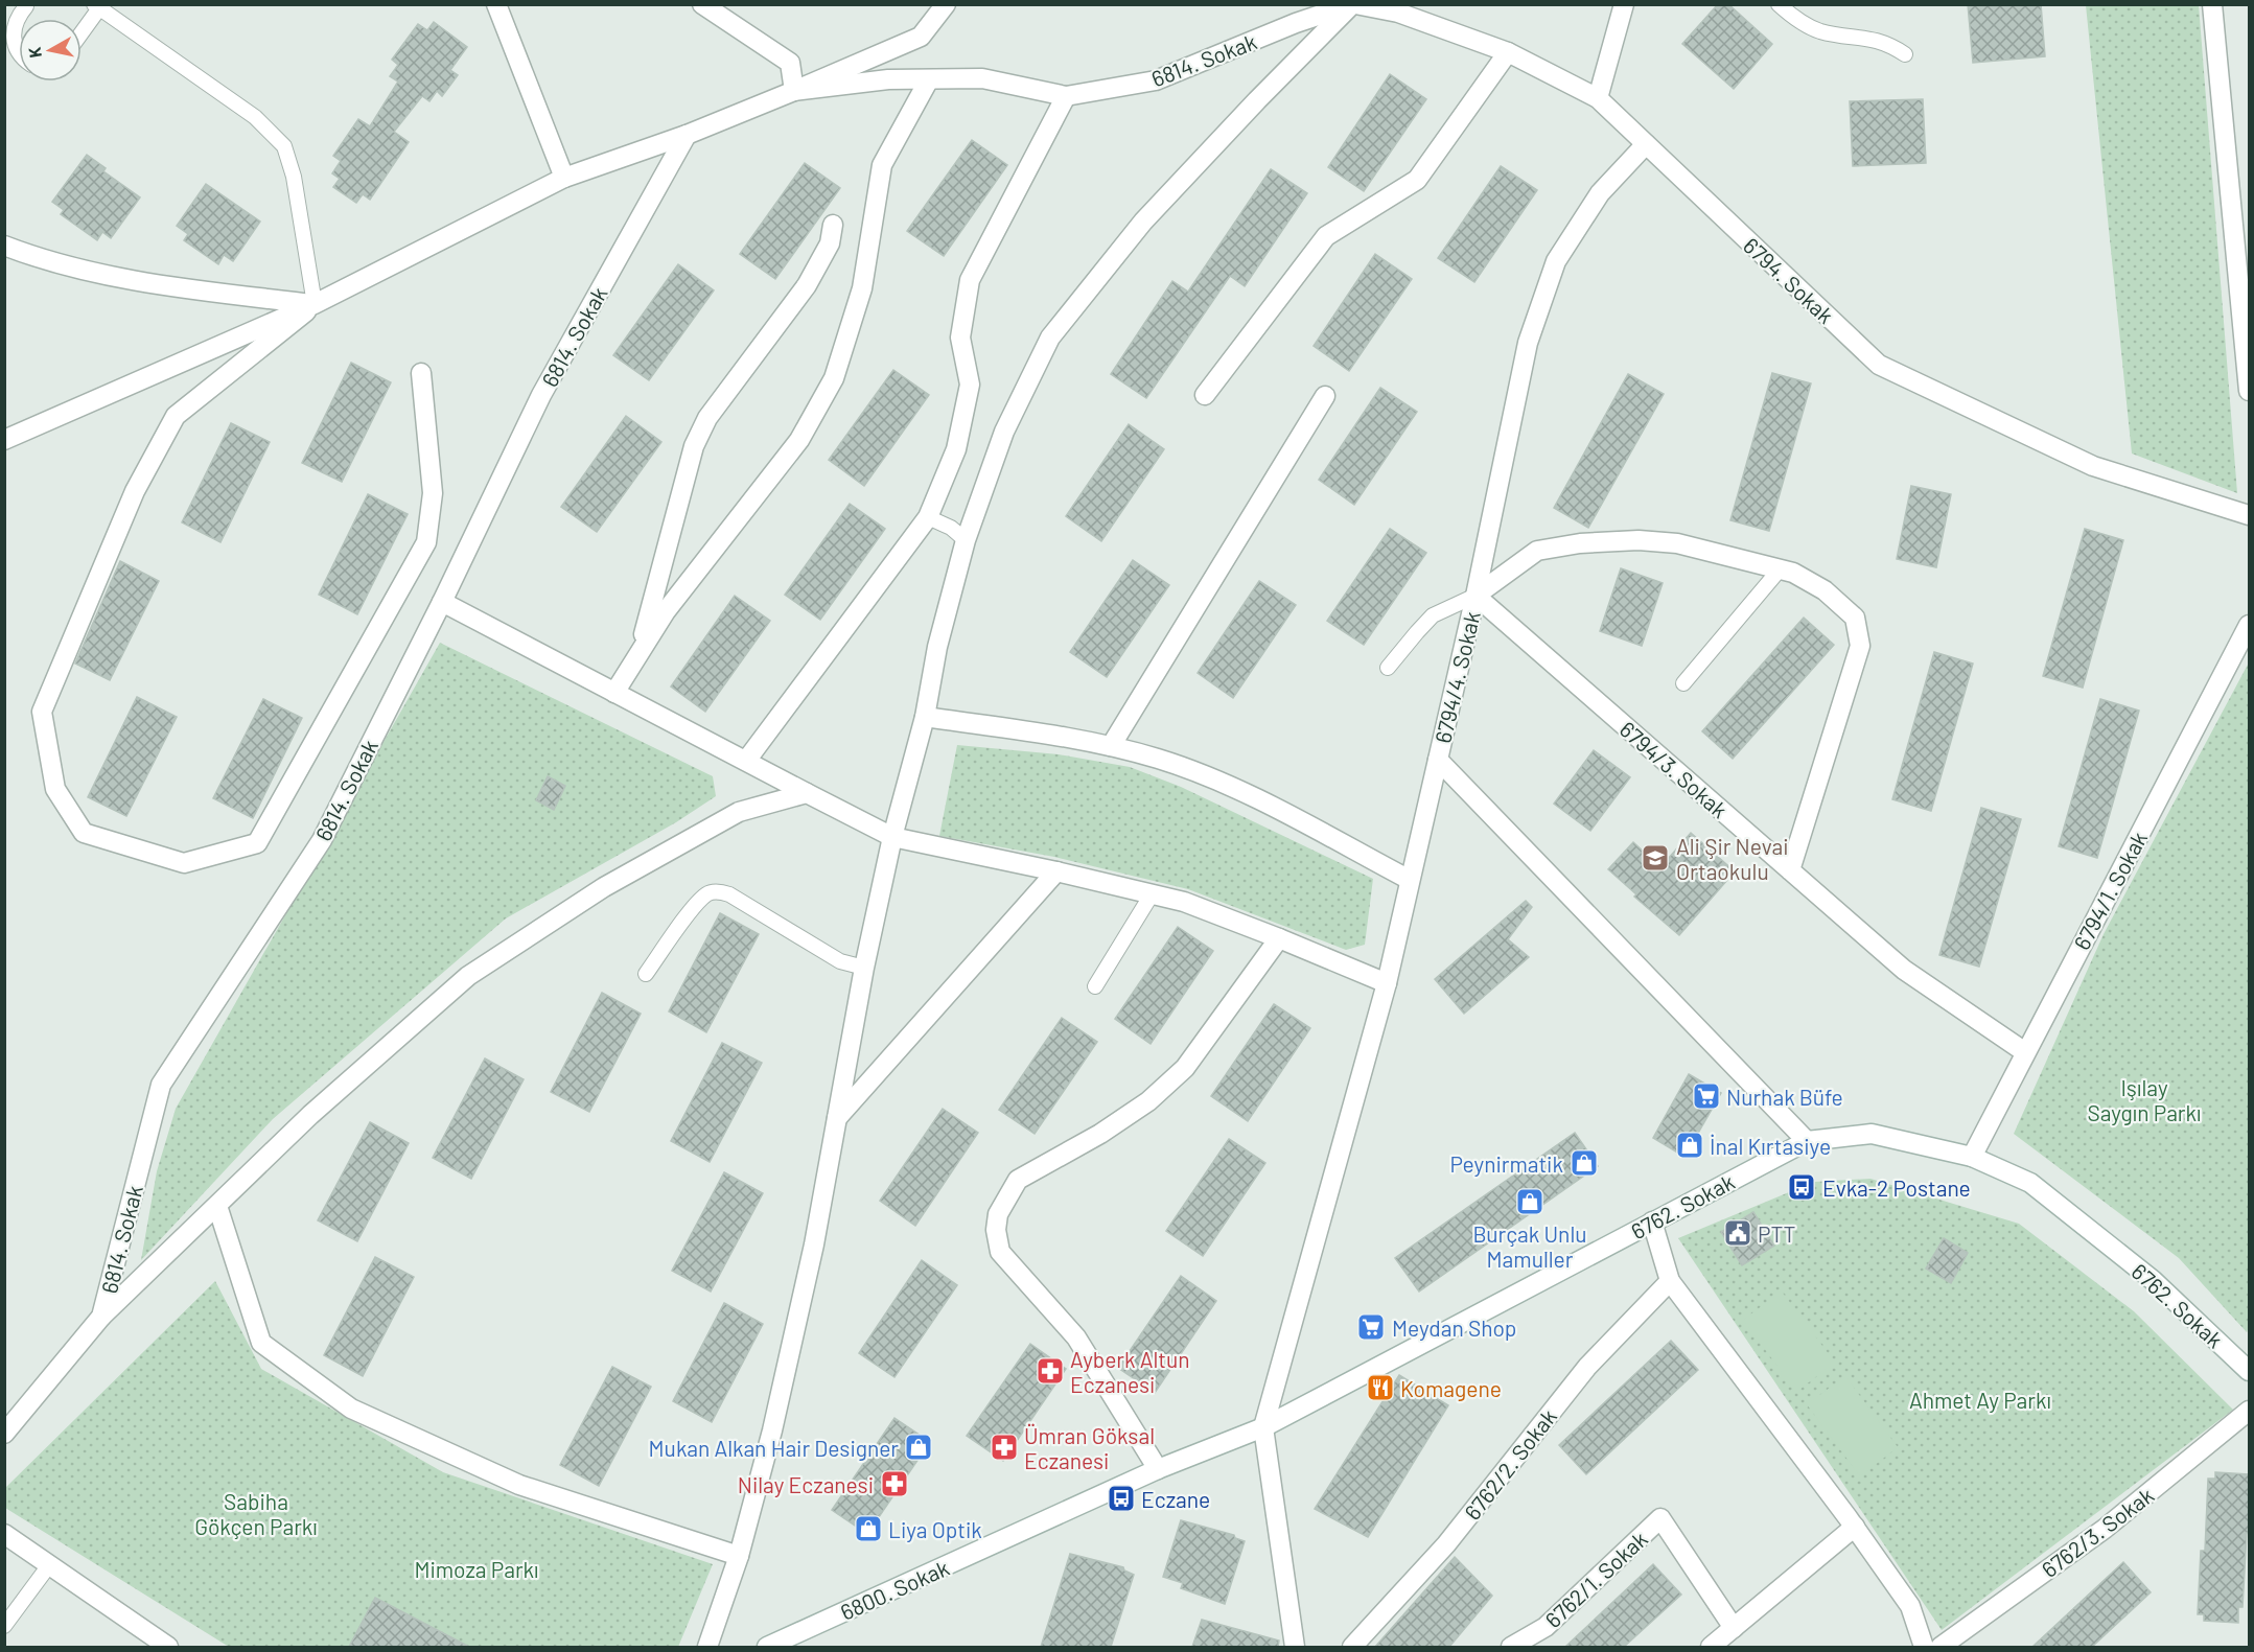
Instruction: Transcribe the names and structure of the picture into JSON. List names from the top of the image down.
{
  "streets": {
    "street": [
      "6814. Sokak",
      "6794. Sokak",
      "6794/4. Sokak",
      "6794/3. Sokak",
      "6794/1. Sokak",
      "6762. Sokak",
      "6762/2. Sokak",
      "6762/3. Sokak",
      "6762/1. Sokak",
      "6800. Sokak"
    ]
  },
  "crossings": [
    ["6814. Sokak", "6794. Sokak"],
    ["6794. Sokak", "6794/4. Sokak"],
    ["6794/4. Sokak", "6794/3. Sokak"],
    ["6794/4. Sokak", "6762. Sokak"],
    ["6794/3. Sokak", "6794/1. Sokak"],
    ["6794/1. Sokak", "6762. Sokak"],
    ["6762. Sokak", "6800. Sokak"]
  ],
  "parks": [
    "Işılay Saygın Parkı",
    "Ahmet Ay Parkı",
    "Sabiha Gökçen Parkı",
    "Mimoza Parkı"
  ],
  "places": {
    "school or university": ["Ali Şir Nevai Ortaokulu"],
    "supermarket": ["Nurhak Büfe", "Meydan Shop"],
    "shop": [
      "İnal Kırtasiye",
      "Peynirmatik",
      "Burçak Unlu Mamuller",
      "Mukan Alkan Hair Designer",
      "Liya Optik"
    ],
    "bus stop": ["Evka-2 Postane", "Eczane"],
    "public building": ["PTT"],
    "pharmacy": ["Ayberk Altun Eczanesi", "Ümran Göksal Eczanesi", "Nilay Eczanesi"],
    "restaurant": ["Komagene"]
  },
  "north": "left"
}
